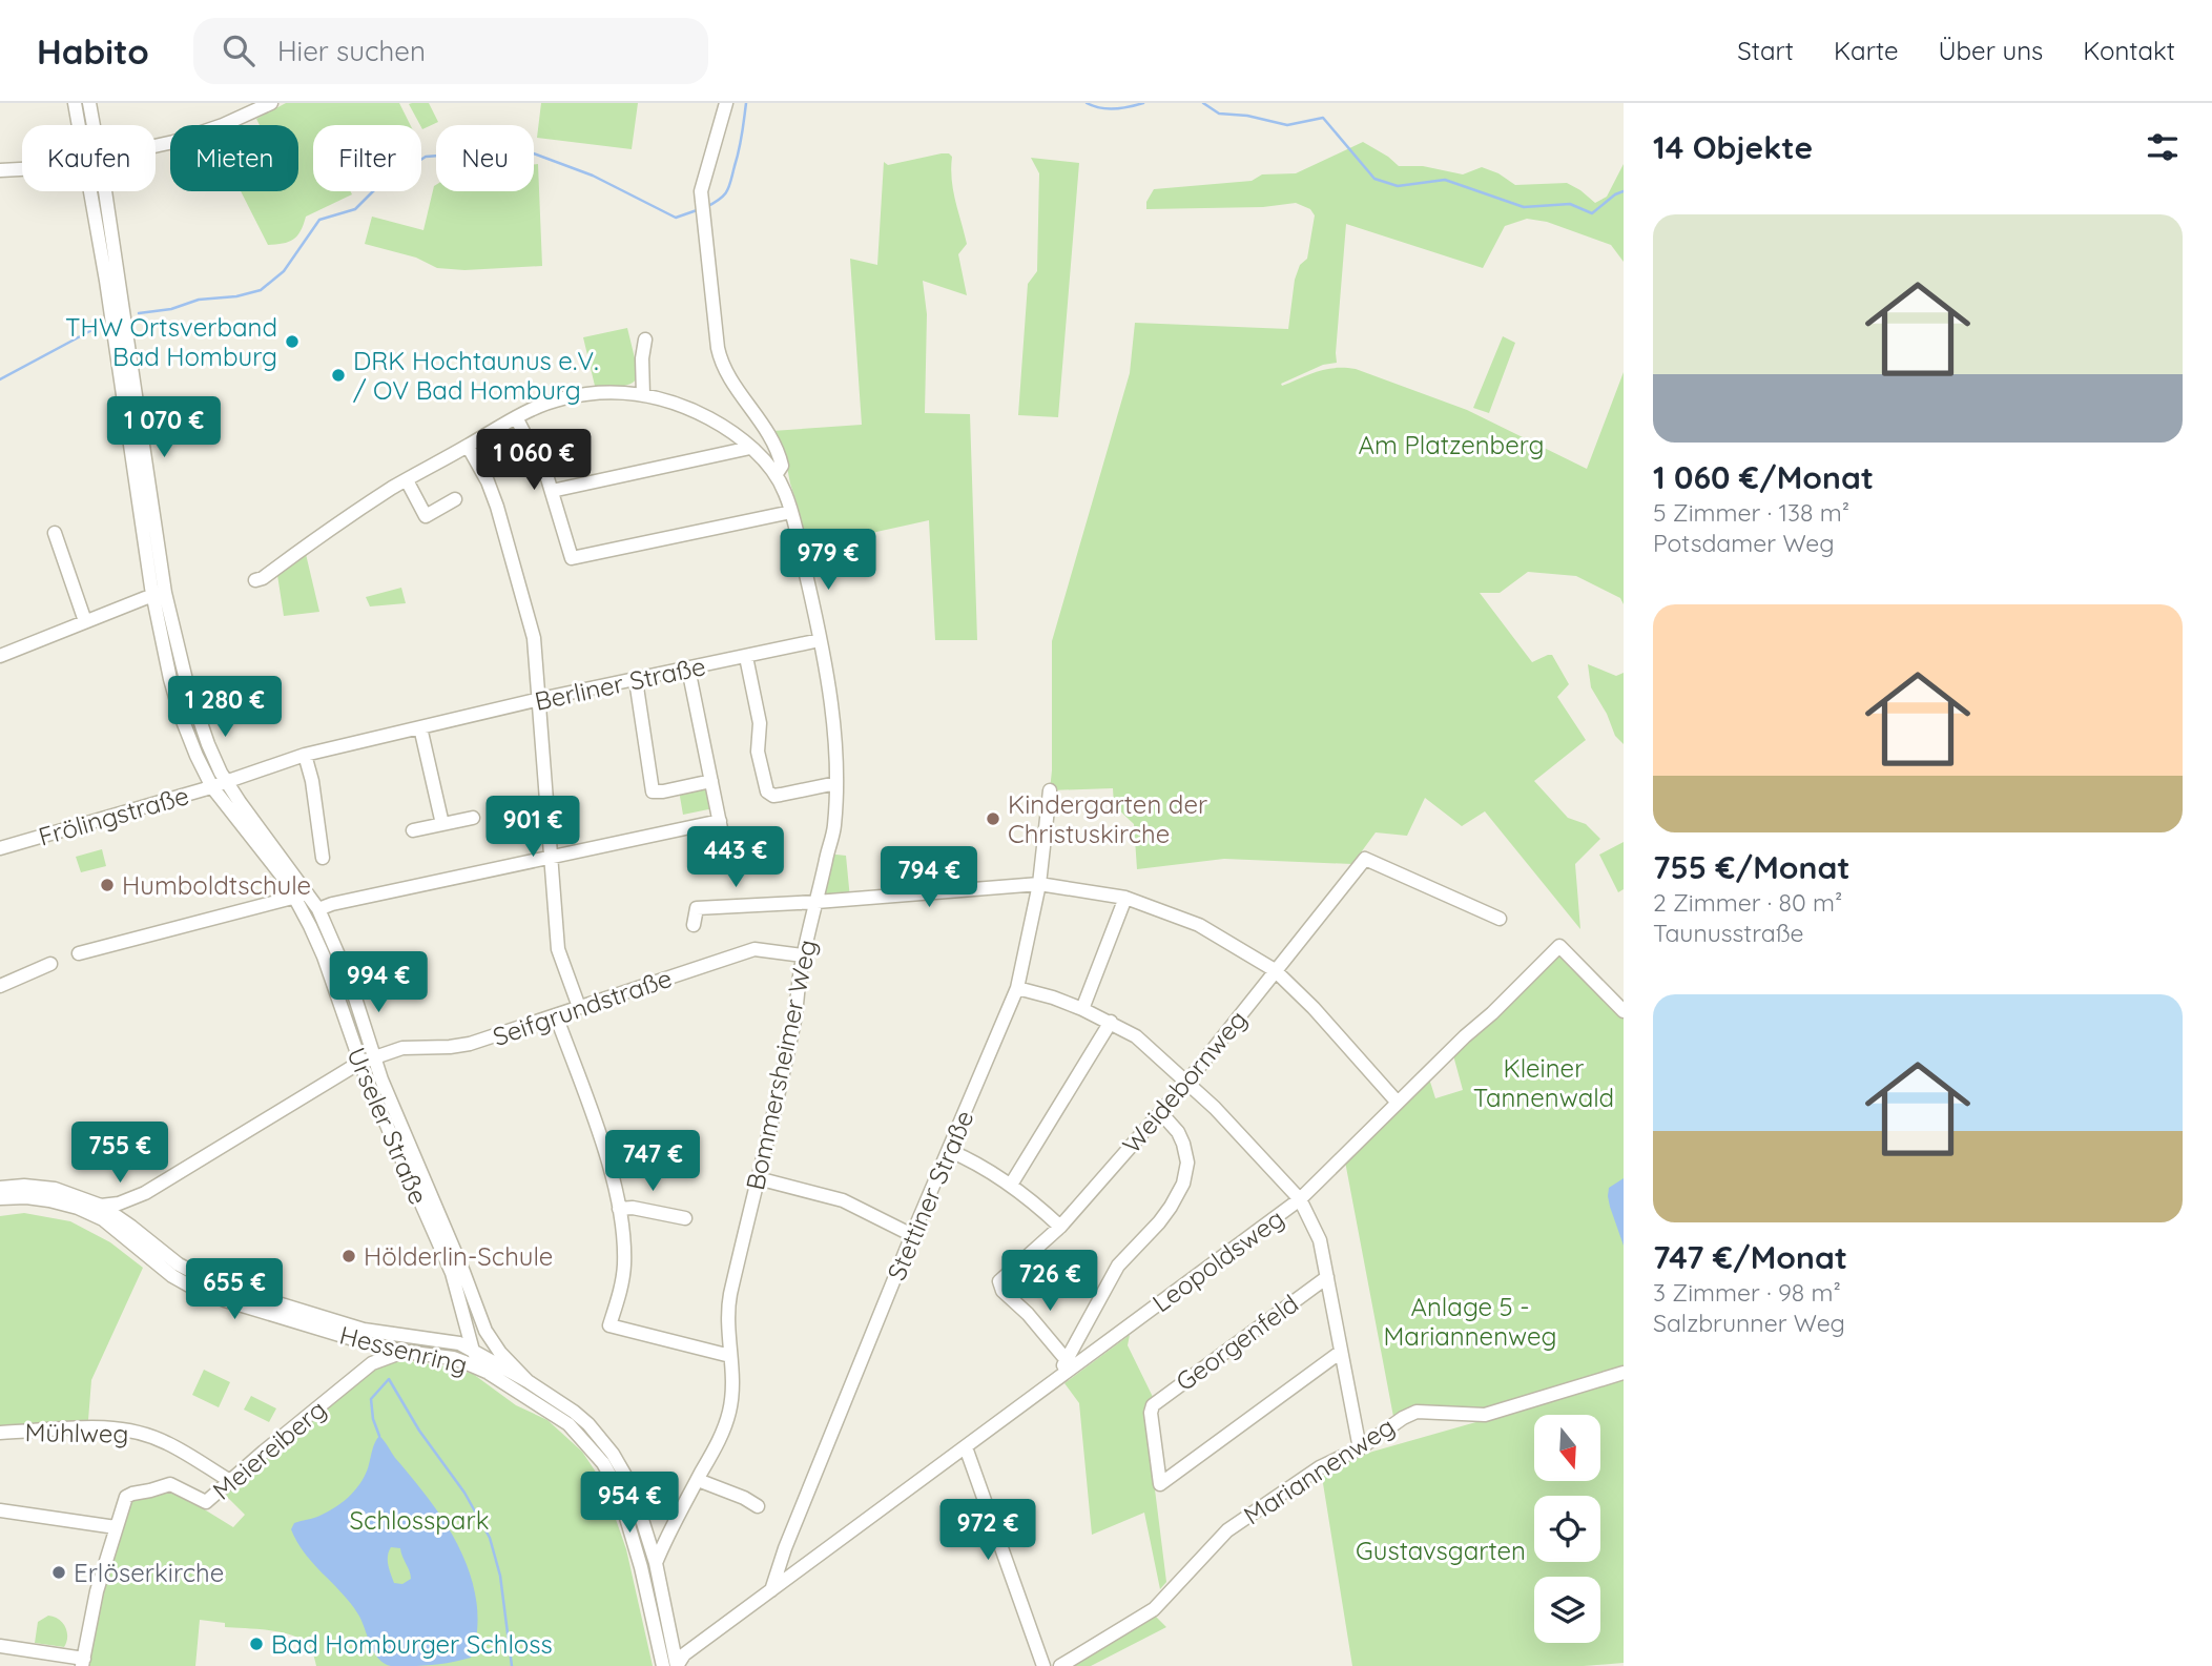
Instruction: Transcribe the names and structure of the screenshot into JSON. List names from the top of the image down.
{
  "streets": {
    "street": [
      "Berliner Straße",
      "Frölingstraße",
      "Seifgrundstraße",
      "Bommersheimer Weg",
      "Weidebornweg",
      "Urseler Straße",
      "Stettiner Straße",
      "Leopoldsweg",
      "Georgenfeld",
      "Hessenring",
      "Mühlweg",
      "Meiereiberg",
      "Mariannenweg"
    ]
  },
  "crossings": [
    ["Berliner Straße", "Frölingstraße"],
    ["Berliner Straße", "Bommersheimer Weg"],
    ["Berliner Straße", "Urseler Straße"],
    ["Frölingstraße", "Urseler Straße"],
    ["Seifgrundstraße", "Bommersheimer Weg"],
    ["Seifgrundstraße", "Urseler Straße"],
    ["Seifgrundstraße", "Hessenring"],
    ["Urseler Straße", "Hessenring"],
    ["Stettiner Straße", "Leopoldsweg"],
    ["Hessenring", "Meiereiberg"],
    ["Mühlweg", "Meiereiberg"]
  ],
  "parks": [
    "Am Platzenberg",
    "Kleiner Tannenwald",
    "Anlage 5 - Mariannenweg",
    "Schlosspark",
    "Gustavsgarten"
  ],
  "places": [
    "THW Ortsverband Bad Homburg",
    "DRK Hochtaunus e.V. / OV Bad Homburg",
    "Kindergarten der Christuskirche",
    "Humboldtschule",
    "Hölderlin-Schule",
    "Erlöserkirche",
    "Bad Homburger Schloss"
  ],
  "north": "bottom",
  "page": {
    "header": "Habito",
    "search": "Hier suchen",
    "nav": [
      "Start",
      "Karte",
      "Über uns",
      "Kontakt"
    ],
    "heading": "14 Objekte",
    "chip": [
      "Kaufen",
      "Mieten",
      "Filter",
      "Neu"
    ],
    "list": [
      {
        "name": "1 060 €/Monat",
        "note": "5 Zimmer · 138 m² · Potsdamer Weg"
      },
      {
        "name": "755 €/Monat",
        "note": "2 Zimmer · 80 m² · Taunusstraße"
      },
      {
        "name": "747 €/Monat",
        "note": "3 Zimmer · 98 m² · Salzbrunner Weg"
      }
    ],
    "price": [
      "1 070 €",
      "1 060 €",
      "979 €",
      "1 280 €",
      "901 €",
      "443 €",
      "794 €",
      "994 €",
      "755 €",
      "747 €",
      "726 €",
      "655 €",
      "954 €",
      "972 €"
    ]
  }
}
